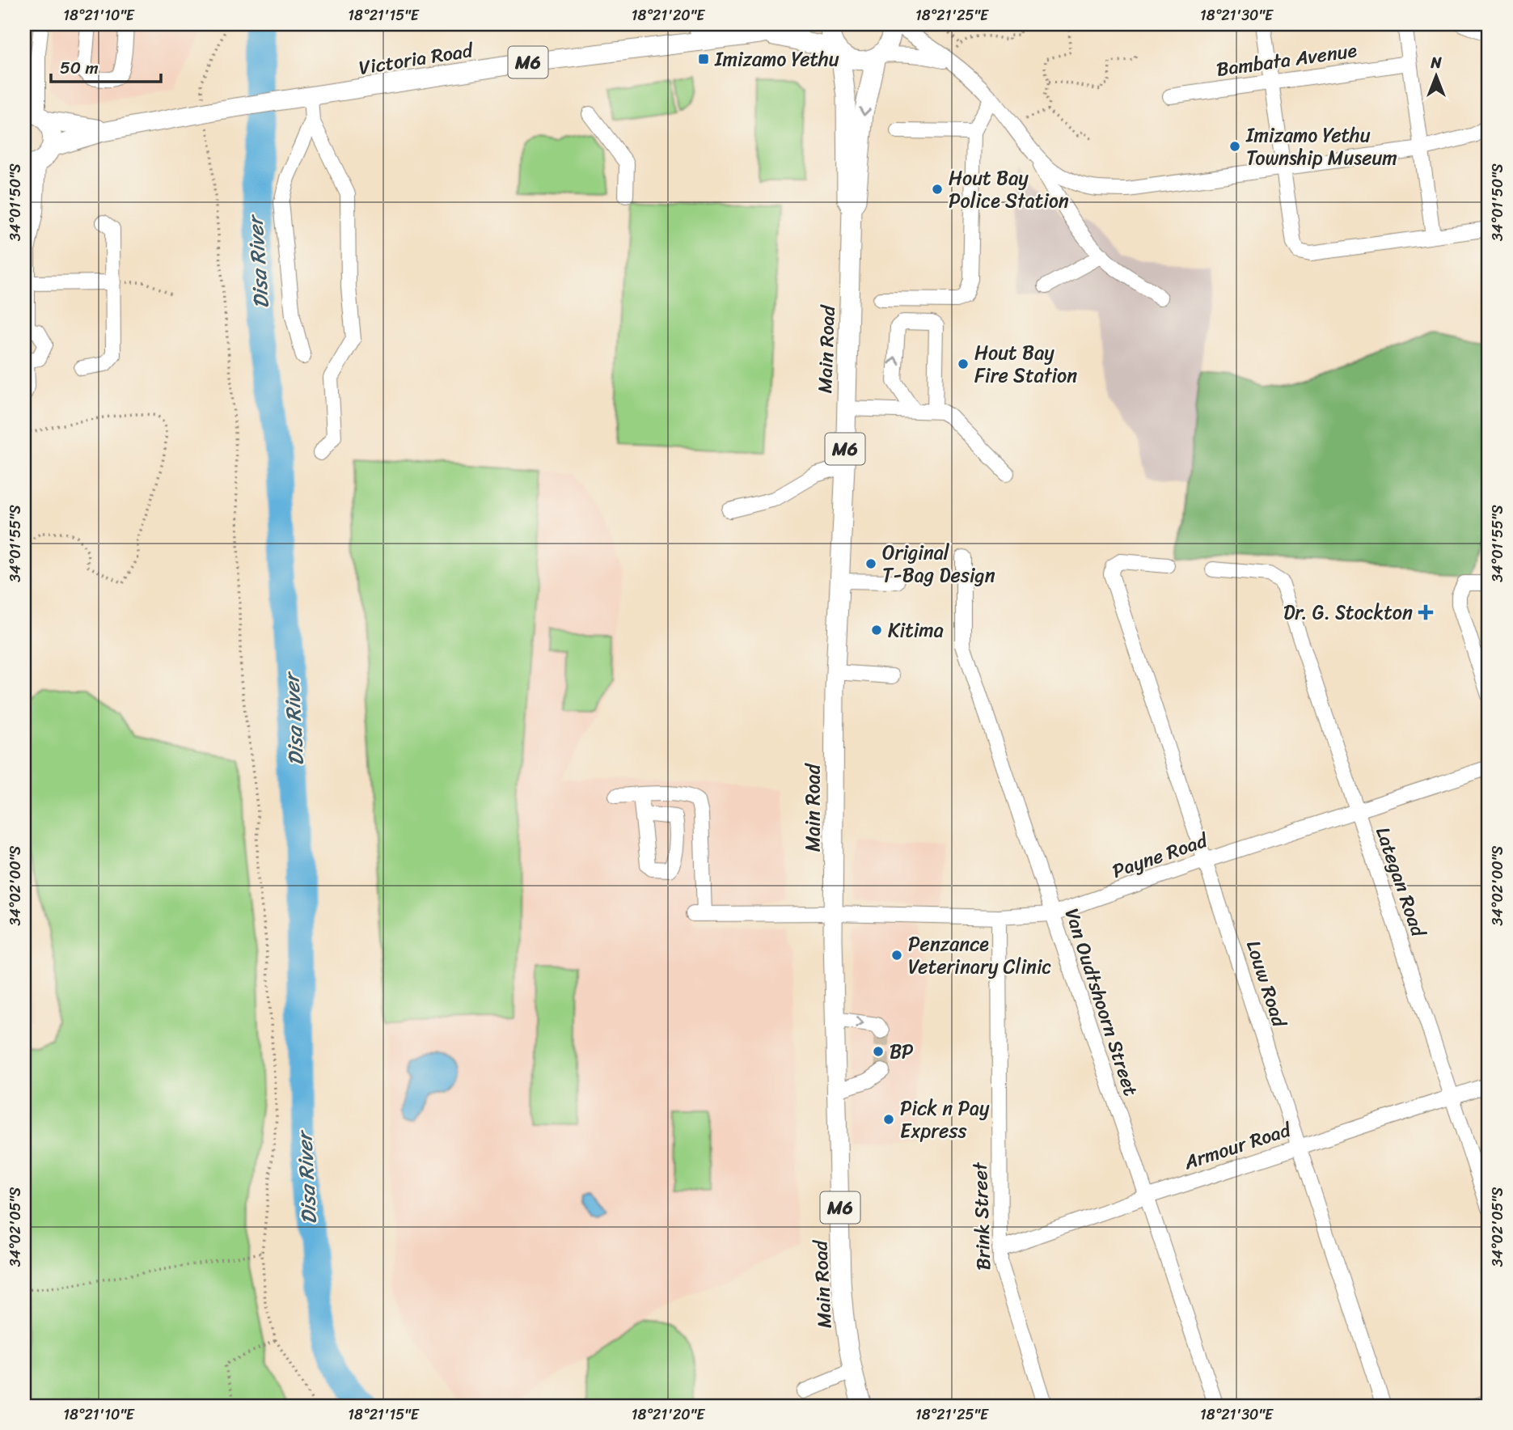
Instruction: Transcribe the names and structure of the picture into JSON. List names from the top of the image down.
{
  "streets": {
    "main road": ["Victoria Road", "M6", "Main Road"],
    "street": [
      "Bambata Avenue",
      "Payne Road",
      "Lategan Road",
      "Louw Road",
      "Van Oudtshoorn Street",
      "Armour Road",
      "Brink Street"
    ]
  },
  "crossings": [
    ["Victoria Road", "M6"],
    ["Victoria Road", "Main Road"],
    ["M6", "Main Road"],
    ["Main Road", "Payne Road"],
    ["Payne Road", "Lategan Road"],
    ["Payne Road", "Louw Road"],
    ["Payne Road", "Van Oudtshoorn Street"],
    ["Payne Road", "Brink Street"],
    ["Lategan Road", "Armour Road"],
    ["Louw Road", "Armour Road"],
    ["Van Oudtshoorn Street", "Armour Road"],
    ["Armour Road", "Brink Street"]
  ],
  "water": ["Disa River"],
  "places": {
    "transit": ["Imizamo Yethu"],
    "other": [
      "Imizamo Yethu Township Museum",
      "Hout Bay Police Station",
      "Hout Bay Fire Station",
      "Original T-Bag Design",
      "Kitima",
      "Penzance Veterinary Clinic",
      "BP",
      "Pick n Pay Express"
    ],
    "health": ["Dr. G. Stockton"]
  },
  "scale_bar": "50 m",
  "north": "top",
  "coordinates": [
    "18°21'10\"E",
    "18°21'15\"E",
    "18°21'20\"E",
    "18°21'25\"E",
    "18°21'30\"E",
    "34°01'50\"S",
    "34°01'55\"S",
    "34°02'00\"S",
    "34°02'05\"S"
  ]
}
